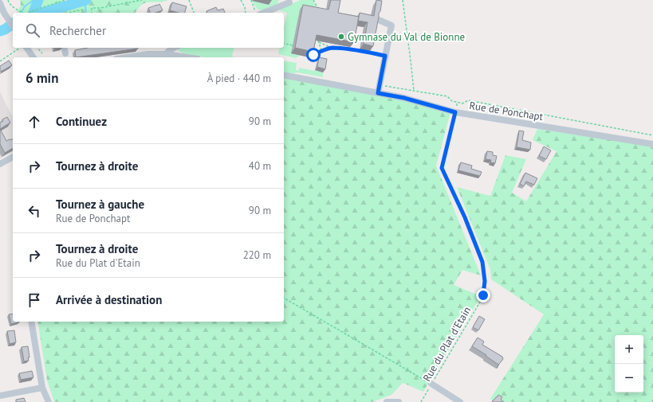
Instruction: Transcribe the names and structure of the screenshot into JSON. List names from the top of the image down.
{
  "streets": {
    "street": ["Rue de Ponchapt"],
    "path": ["Rue du Plat d'Etain"]
  },
  "crossings": [
    ["Rue de Ponchapt", "Rue du Plat d'Etain"]
  ],
  "places": ["Gymnase du Val de Bionne"],
  "page": {
    "search": "Rechercher",
    "heading": ["6 min", "À pied · 440 m"],
    "list": [
      ["Continuez", "90 m"],
      ["Tournez à droite", "40 m"],
      ["Tournez à gauche", "Rue de Ponchapt", "90 m"],
      ["Tournez à droite", "Rue du Plat d'Etain", "220 m"],
      "Arrivée à destination"
    ],
    "map_buttons": ["+", "−"]
  }
}
